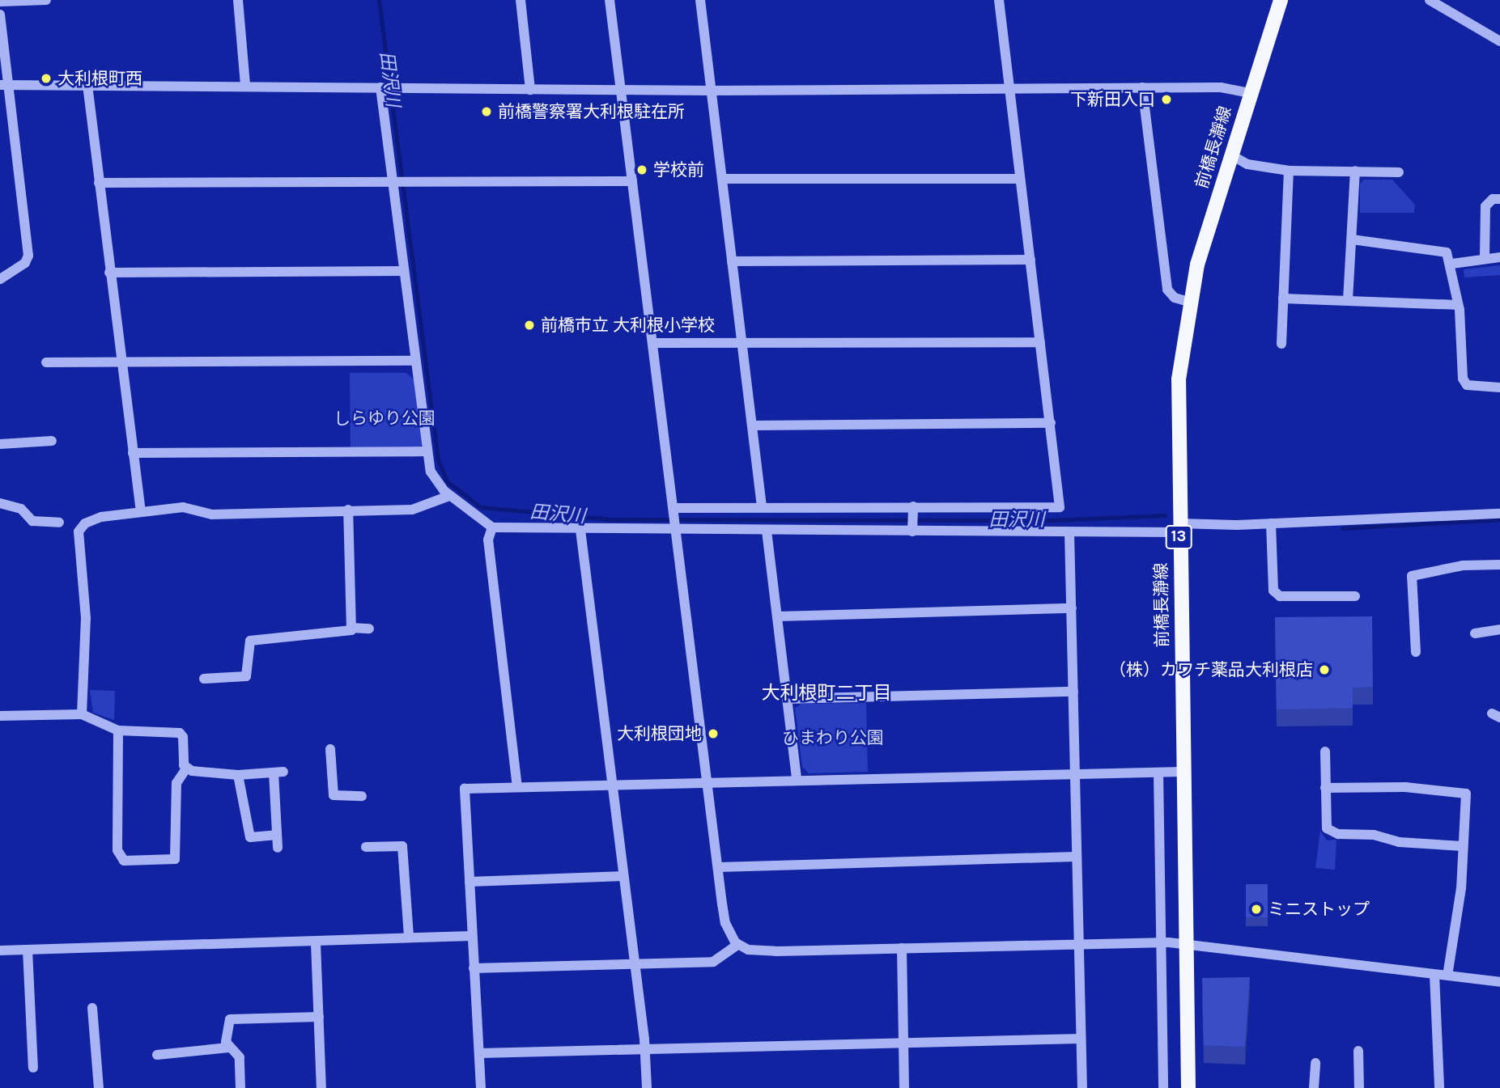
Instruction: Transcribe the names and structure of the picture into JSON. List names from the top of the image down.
{
  "streets": {
    "main road": ["前橋長瀞線", "13"]
  },
  "districts": ["大利根町二丁目"],
  "water": ["田沢川"],
  "parks": ["しらゆり公園", "ひまわり公園"],
  "places": [
    "大利根町西",
    "下新田入口",
    "前橋警察署大利根駐在所",
    "学校前",
    "前橋市立 大利根小学校",
    "（株）カワチ薬品大利根店",
    "大利根団地",
    "ミニストップ"
  ]
}
